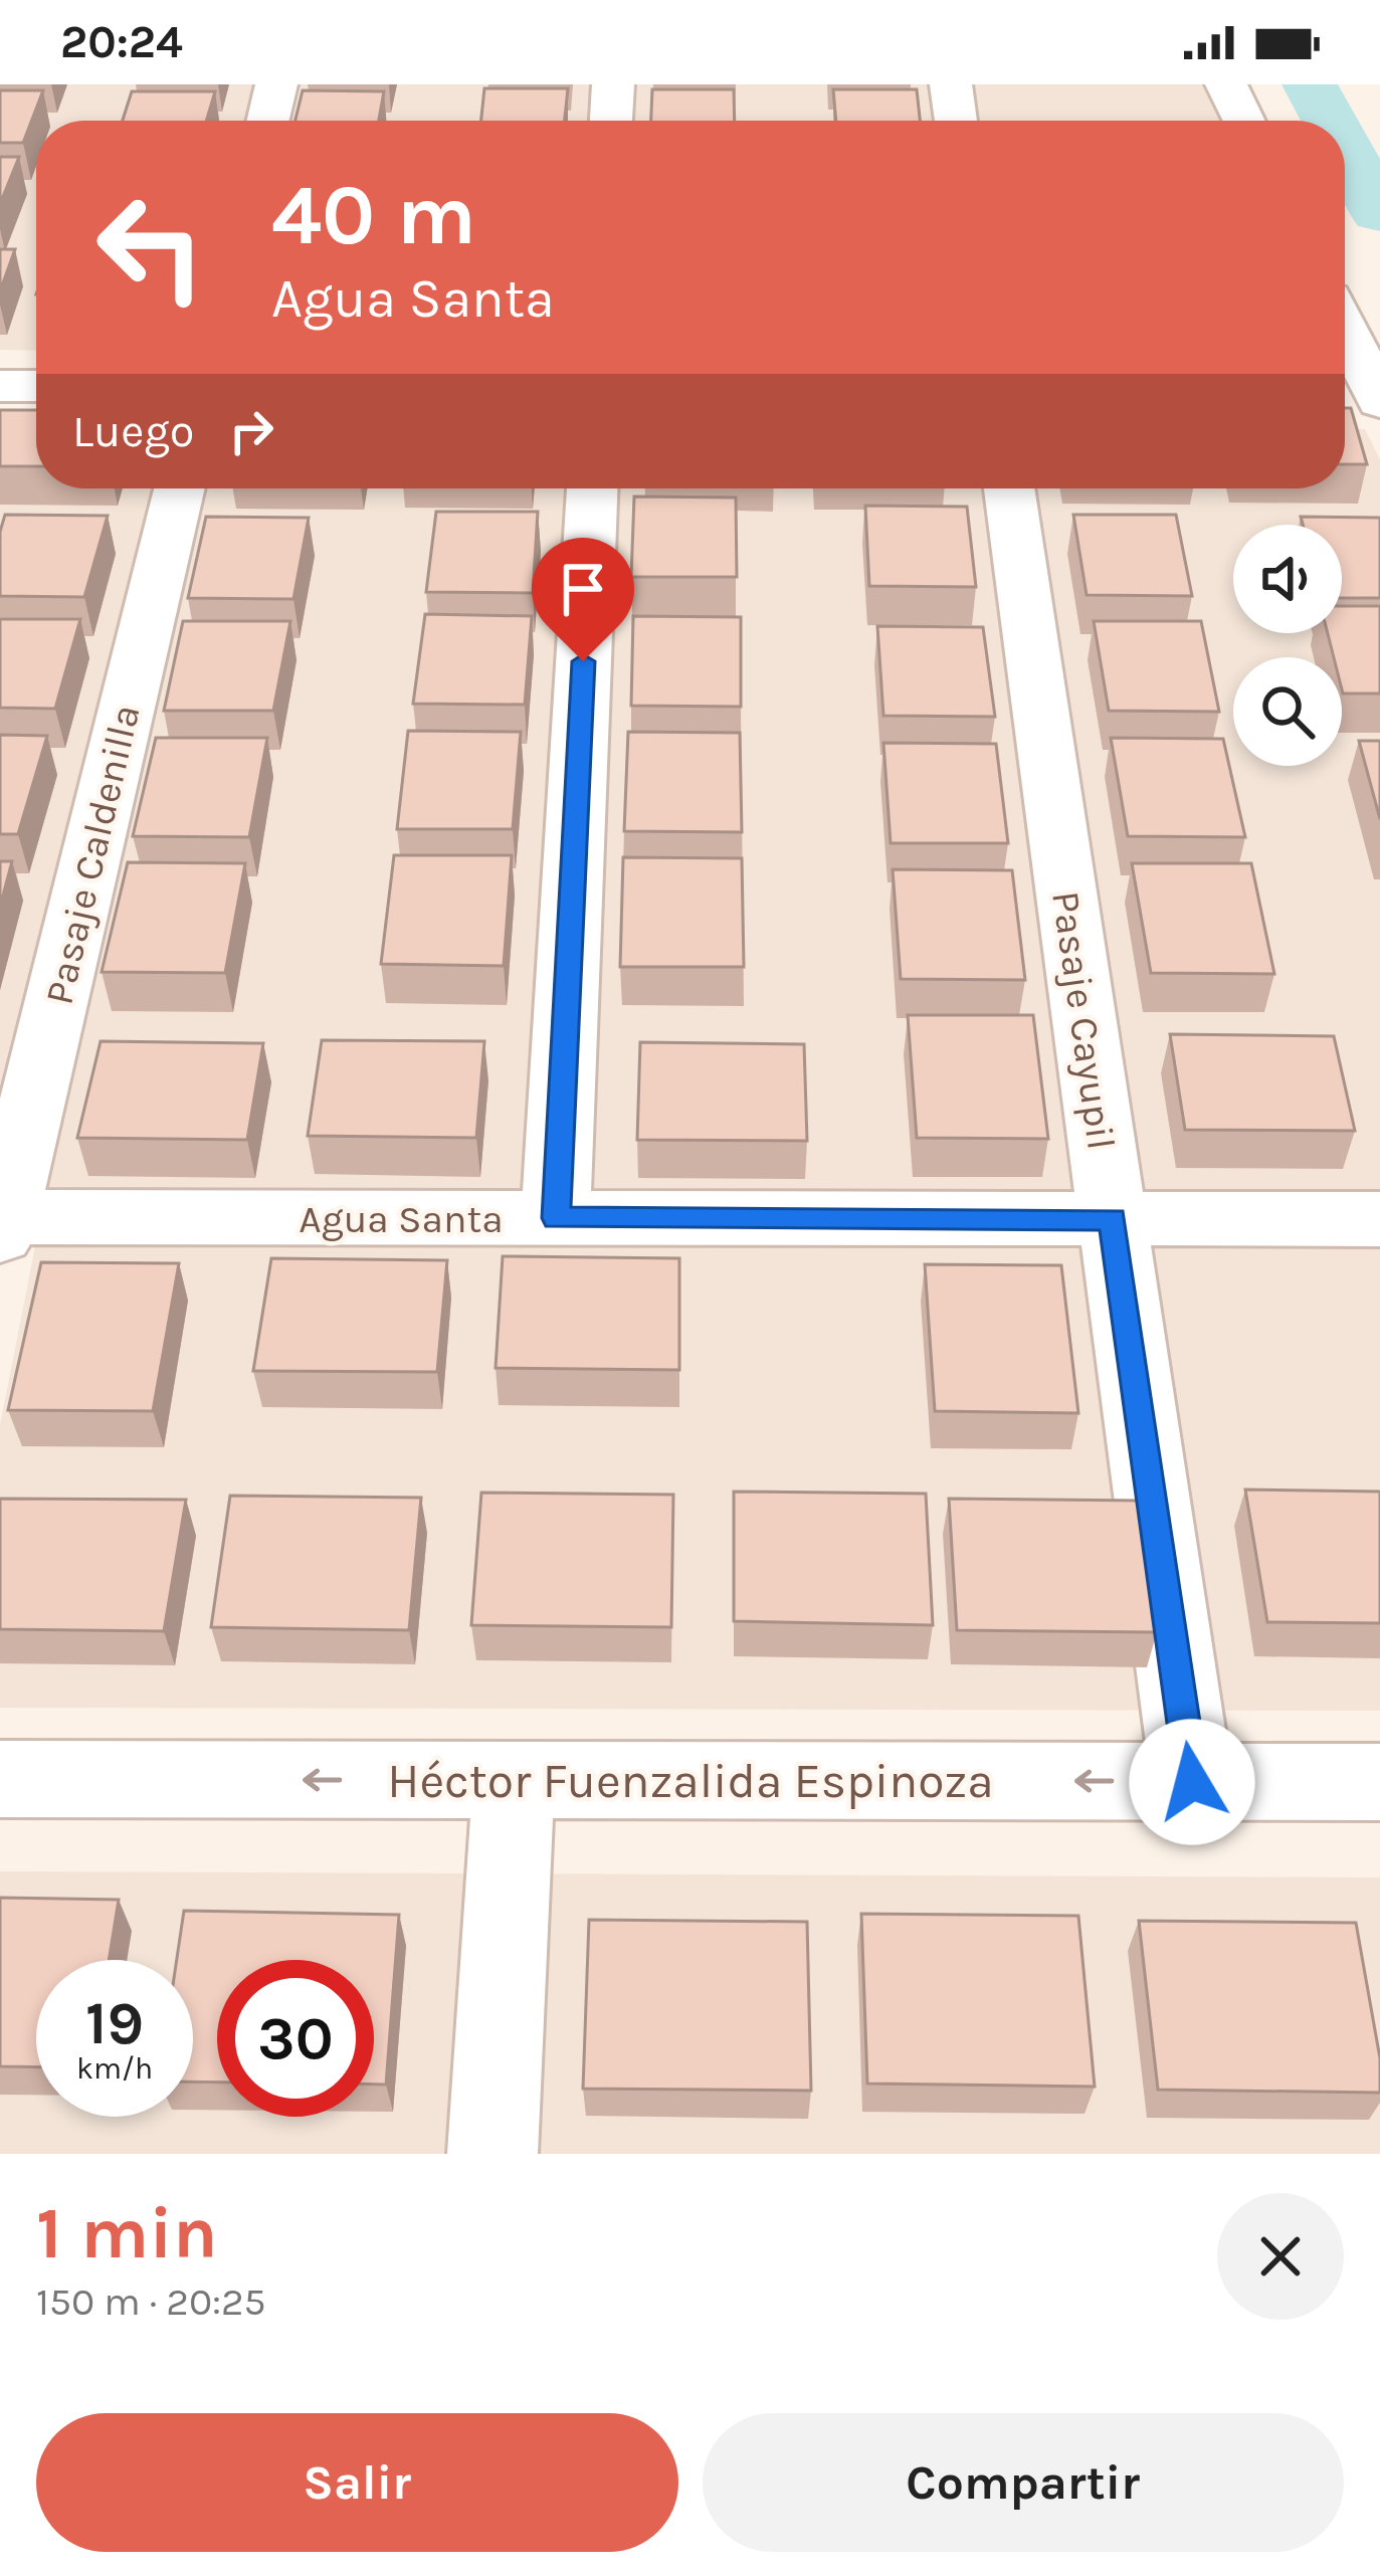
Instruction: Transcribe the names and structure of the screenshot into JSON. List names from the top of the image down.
{
  "streets": {
    "street": [
      "Pasaje Caldenilla",
      "Pasaje Cayupil",
      "Agua Santa",
      "Héctor Fuenzalida Espinoza"
    ]
  },
  "crossings": [
    ["Pasaje Caldenilla", "Agua Santa"],
    ["Pasaje Cayupil", "Agua Santa"],
    ["Pasaje Cayupil", "Héctor Fuenzalida Espinoza"]
  ],
  "one_way": ["Héctor Fuenzalida Espinoza"],
  "page": {
    "status": "20:24",
    "turn": ["40 m", "Agua Santa"],
    "then": "Luego",
    "speed": "19 km/h",
    "limit": "30",
    "heading": ["1 min", "150 m · 20:25"],
    "buttons": ["Salir", "Compartir"]
  }
}
